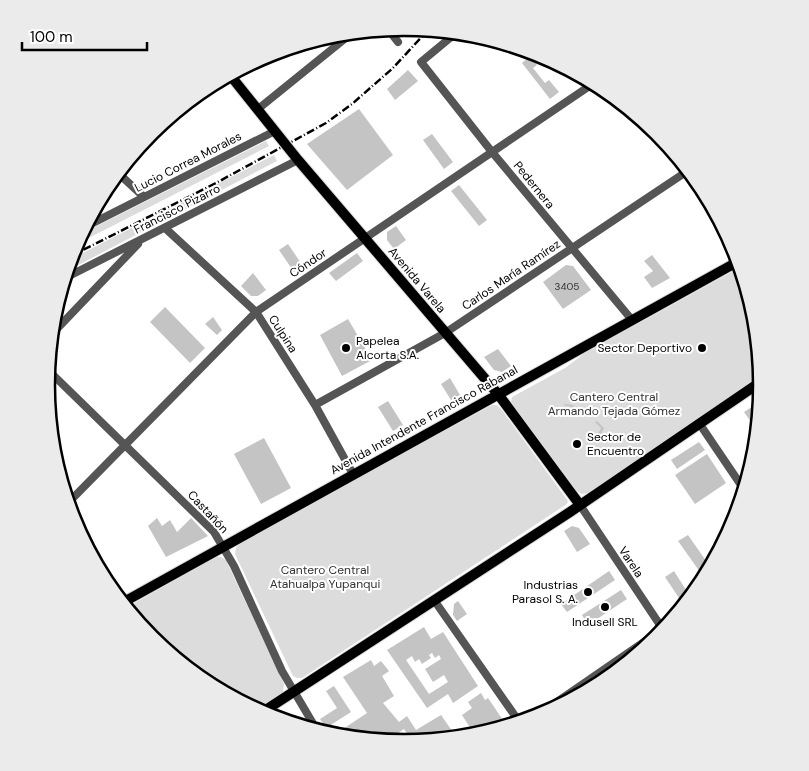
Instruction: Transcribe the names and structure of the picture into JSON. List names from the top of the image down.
{
  "streets": {
    "main road": ["Avenida Varela", "Avenida Intendente Francisco Rabanal"],
    "street": [
      "Lucio Correa Morales",
      "Pedernera",
      "Francisco Pizarro",
      "Cóndor",
      "Carlos María Ramírez",
      "Culpina",
      "Castañón",
      "Varela"
    ]
  },
  "crossings": [
    ["Lucio Correa Morales", "Avenida Varela"],
    ["Pedernera", "Cóndor"],
    ["Pedernera", "Carlos María Ramírez"],
    ["Pedernera", "Avenida Intendente Francisco Rabanal"],
    ["Francisco Pizarro", "Avenida Varela"],
    ["Francisco Pizarro", "Culpina"],
    ["Cóndor", "Avenida Varela"],
    ["Cóndor", "Culpina"],
    ["Cóndor", "Castañón"],
    ["Carlos María Ramírez", "Avenida Varela"],
    ["Carlos María Ramírez", "Culpina"],
    ["Avenida Varela", "Avenida Intendente Francisco Rabanal"],
    ["Avenida Varela", "Varela"],
    ["Culpina", "Avenida Intendente Francisco Rabanal"],
    ["Avenida Intendente Francisco Rabanal", "Castañón"]
  ],
  "parks": ["Cantero Central Armando Tejada Gómez", "Cantero Central Atahualpa Yupanqui"],
  "places": [
    "Papelea Alcorta S.A.",
    "Sector Deportivo",
    "Sector de Encuentro",
    "Industrias Parasol S. A.",
    "Indusell SRL"
  ],
  "house_numbers": ["3405"],
  "scale_bar": "100 m"
}
